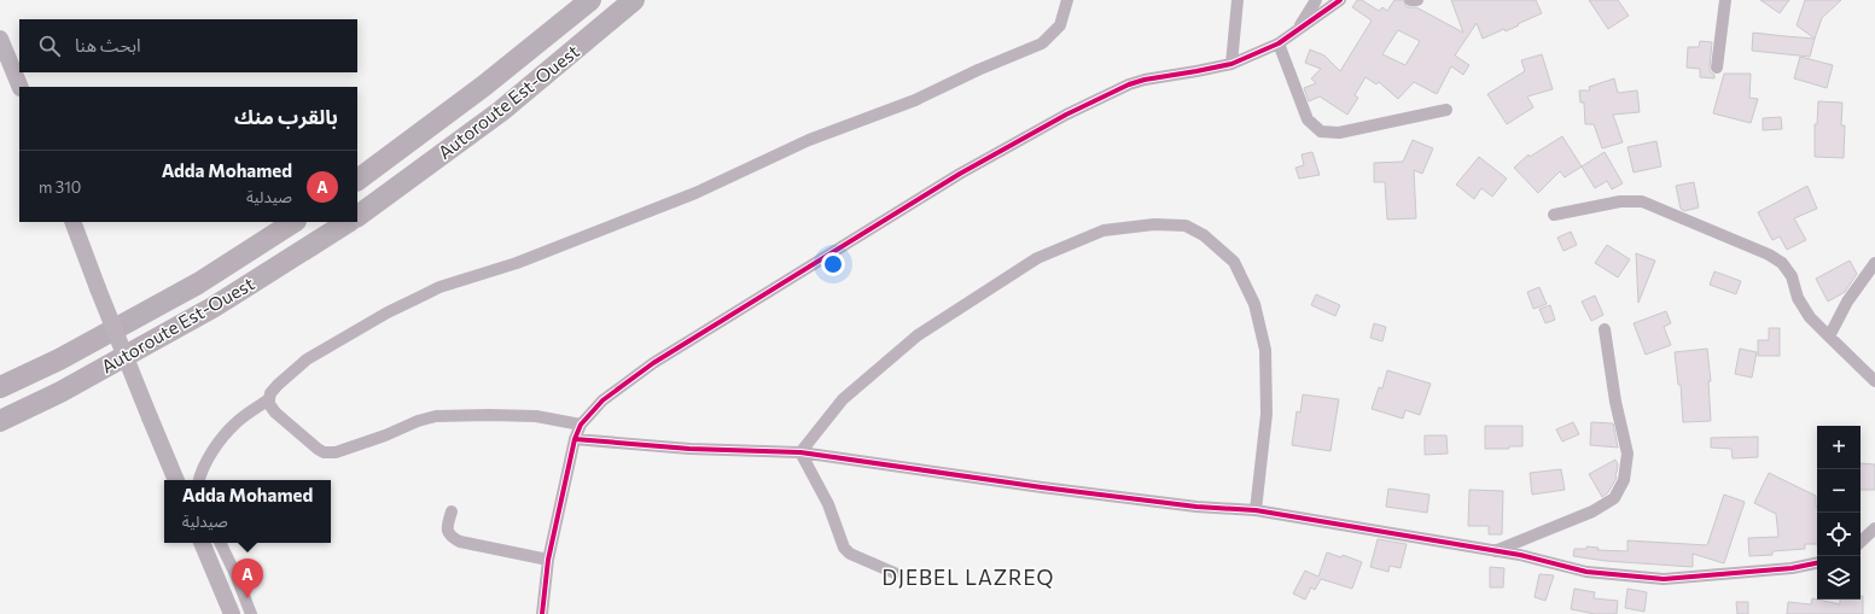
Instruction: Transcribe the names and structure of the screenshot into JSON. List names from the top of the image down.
{
  "streets": {
    "highway": ["Autoroute Est-Ouest"]
  },
  "districts": ["DJEBEL LAZREQ"],
  "page": {
    "search": "ابحث هنا",
    "heading": "بالقرب منك",
    "list": [
      {
        "mark": "A",
        "name": "Adda Mohamed",
        "note": "صيدلية",
        "value": "310 m"
      }
    ],
    "map_buttons": ["+", "−"],
    "popup": ["Adda Mohamed", "صيدلية"],
    "pins": "A"
  }
}
